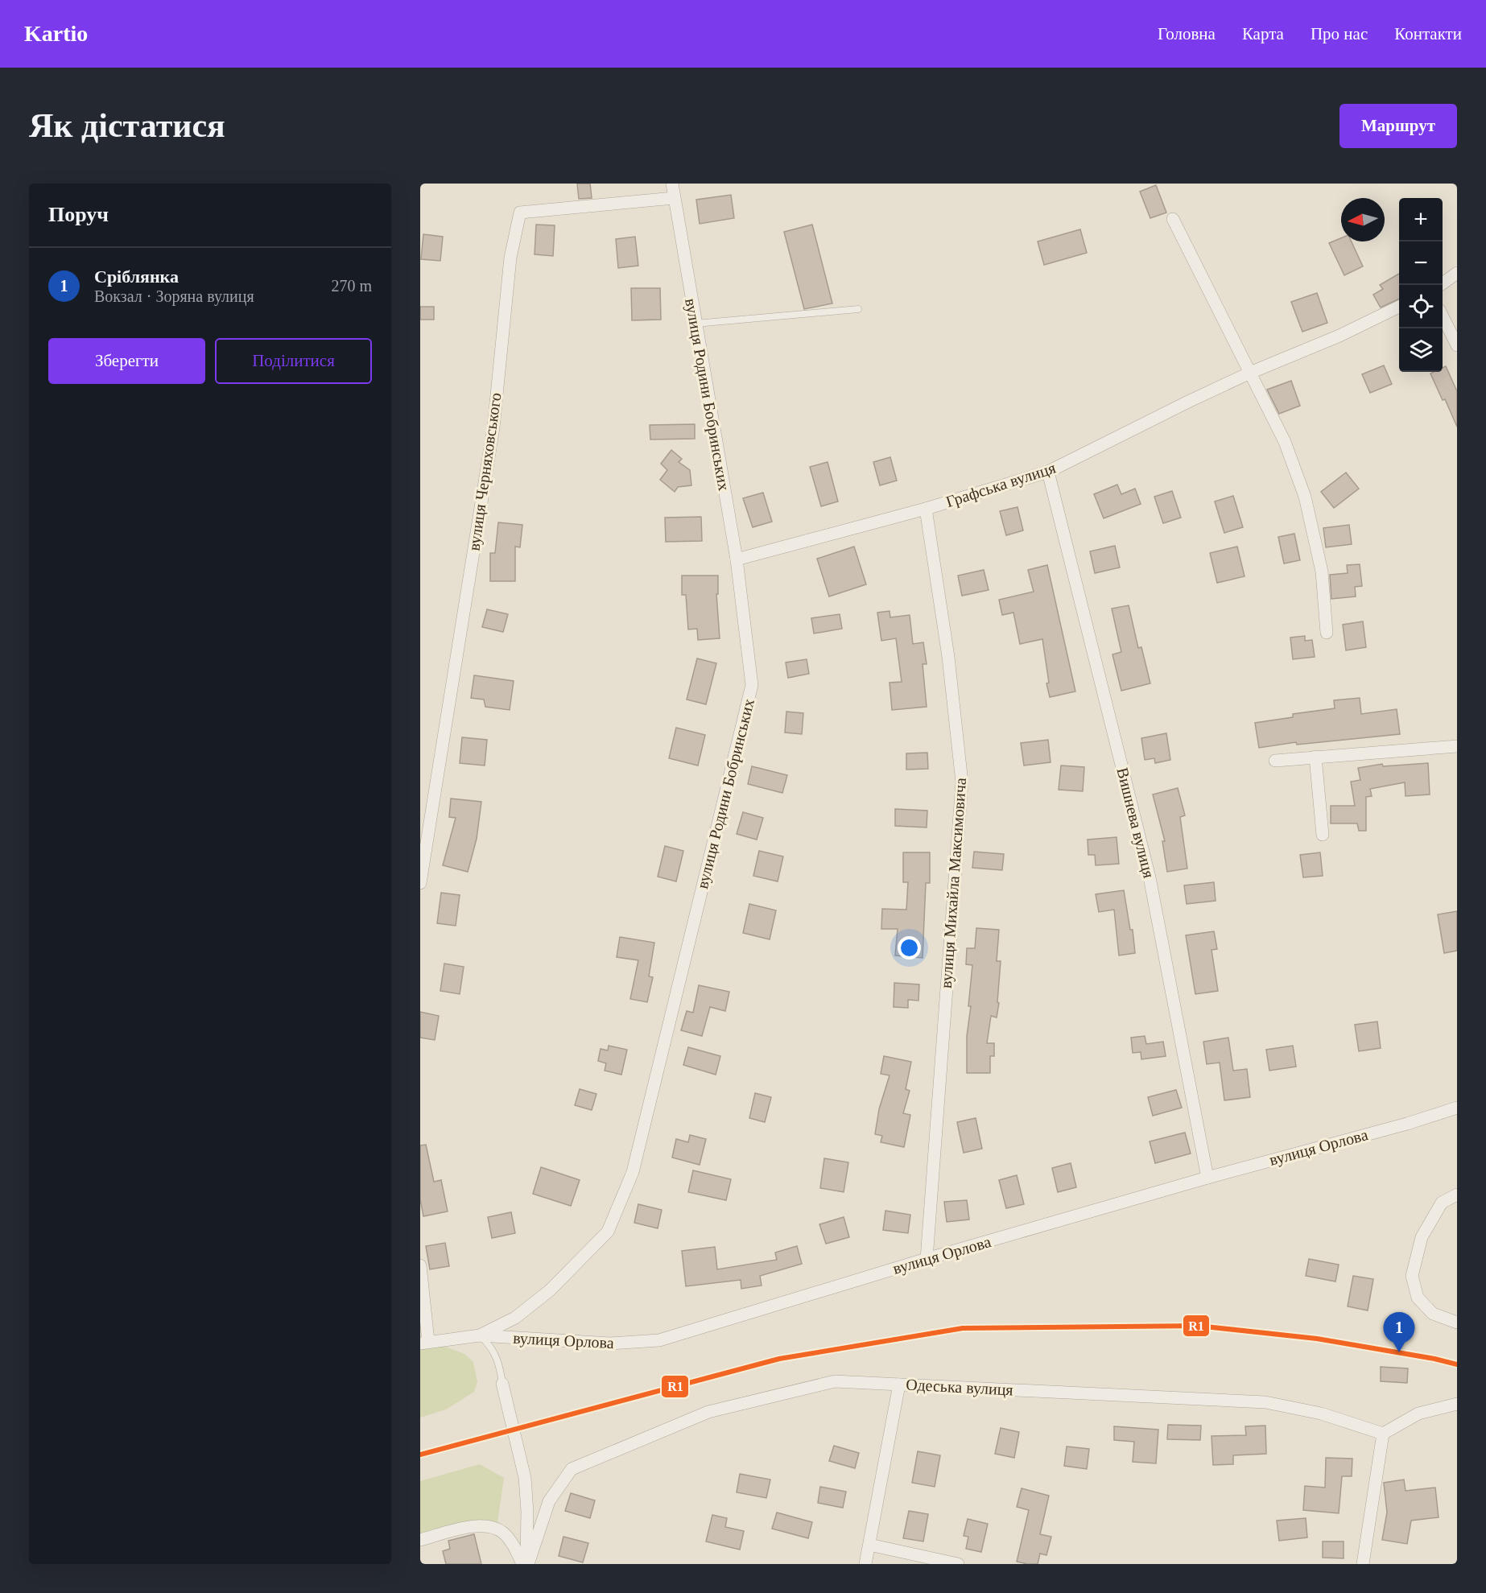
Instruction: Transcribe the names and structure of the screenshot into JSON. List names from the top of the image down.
{
  "streets": {
    "street": [
      "вулиця Родини Бобринських",
      "вулиця Черняховського",
      "Графська вулиця",
      "Вишнева вулиця",
      "вулиця Михайла Максимовича",
      "вулиця Орлова",
      "Одеська вулиця"
    ]
  },
  "crossings": [
    ["вулиця Родини Бобринських", "вулиця Черняховського"],
    ["вулиця Родини Бобринських", "Графська вулиця"],
    ["вулиця Родини Бобринських", "вулиця Орлова"],
    ["Графська вулиця", "Вишнева вулиця"],
    ["Графська вулиця", "вулиця Михайла Максимовича"],
    ["Вишнева вулиця", "вулиця Орлова"],
    ["вулиця Михайла Максимовича", "вулиця Орлова"]
  ],
  "lines": ["transit line R1"],
  "north": "left",
  "page": {
    "header": "Kartio",
    "nav": [
      "Головна",
      "Карта",
      "Про нас",
      "Контакти"
    ],
    "buttons": [
      "Маршрут",
      ["Зберегти", "Поділитися"]
    ],
    "title": "Як дістатися",
    "heading": "Поруч",
    "map_buttons": ["+", "−"],
    "list": [
      {
        "mark": "1",
        "name": "Сріблянка",
        "note": "Вокзал · Зоряна вулиця",
        "value": "270 m"
      }
    ],
    "pins": "1"
  }
}
